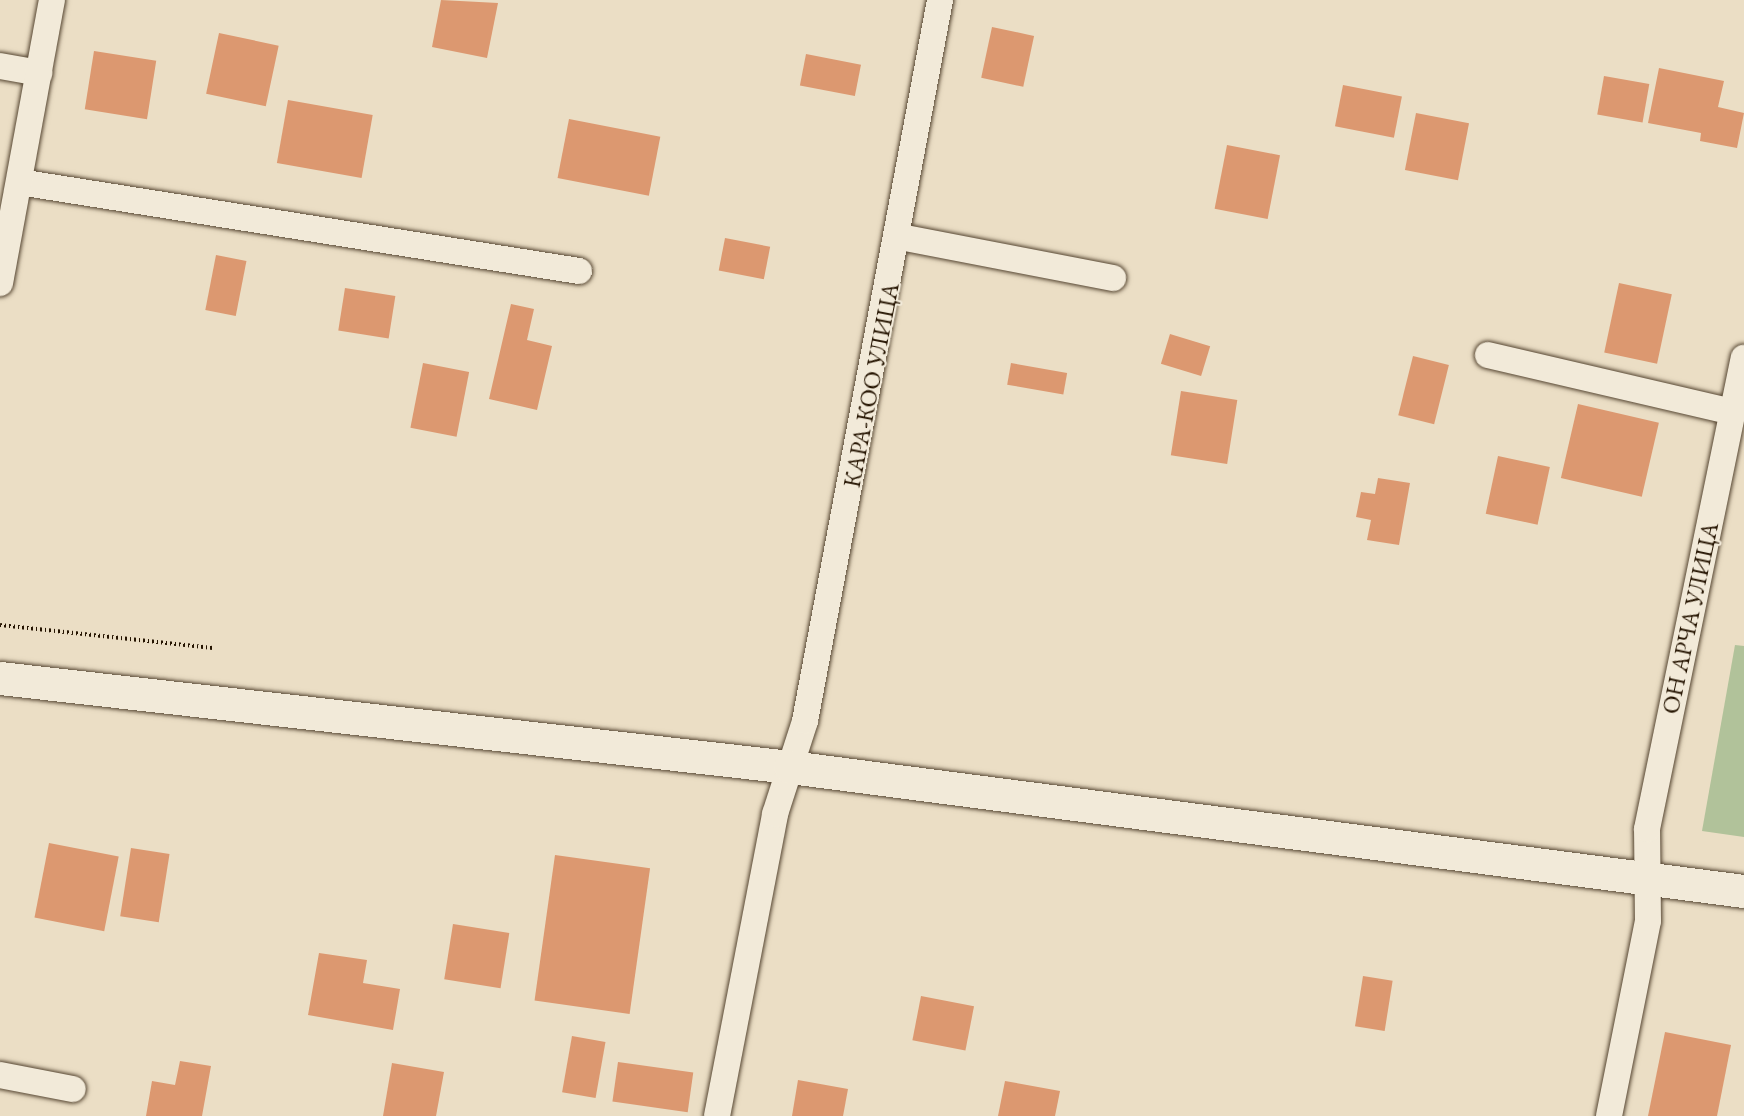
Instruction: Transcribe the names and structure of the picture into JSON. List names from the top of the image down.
{
  "streets": {
    "street": ["КАРА-КОО УЛИЦА", "ОН АРЧА УЛИЦА"]
  }
}
